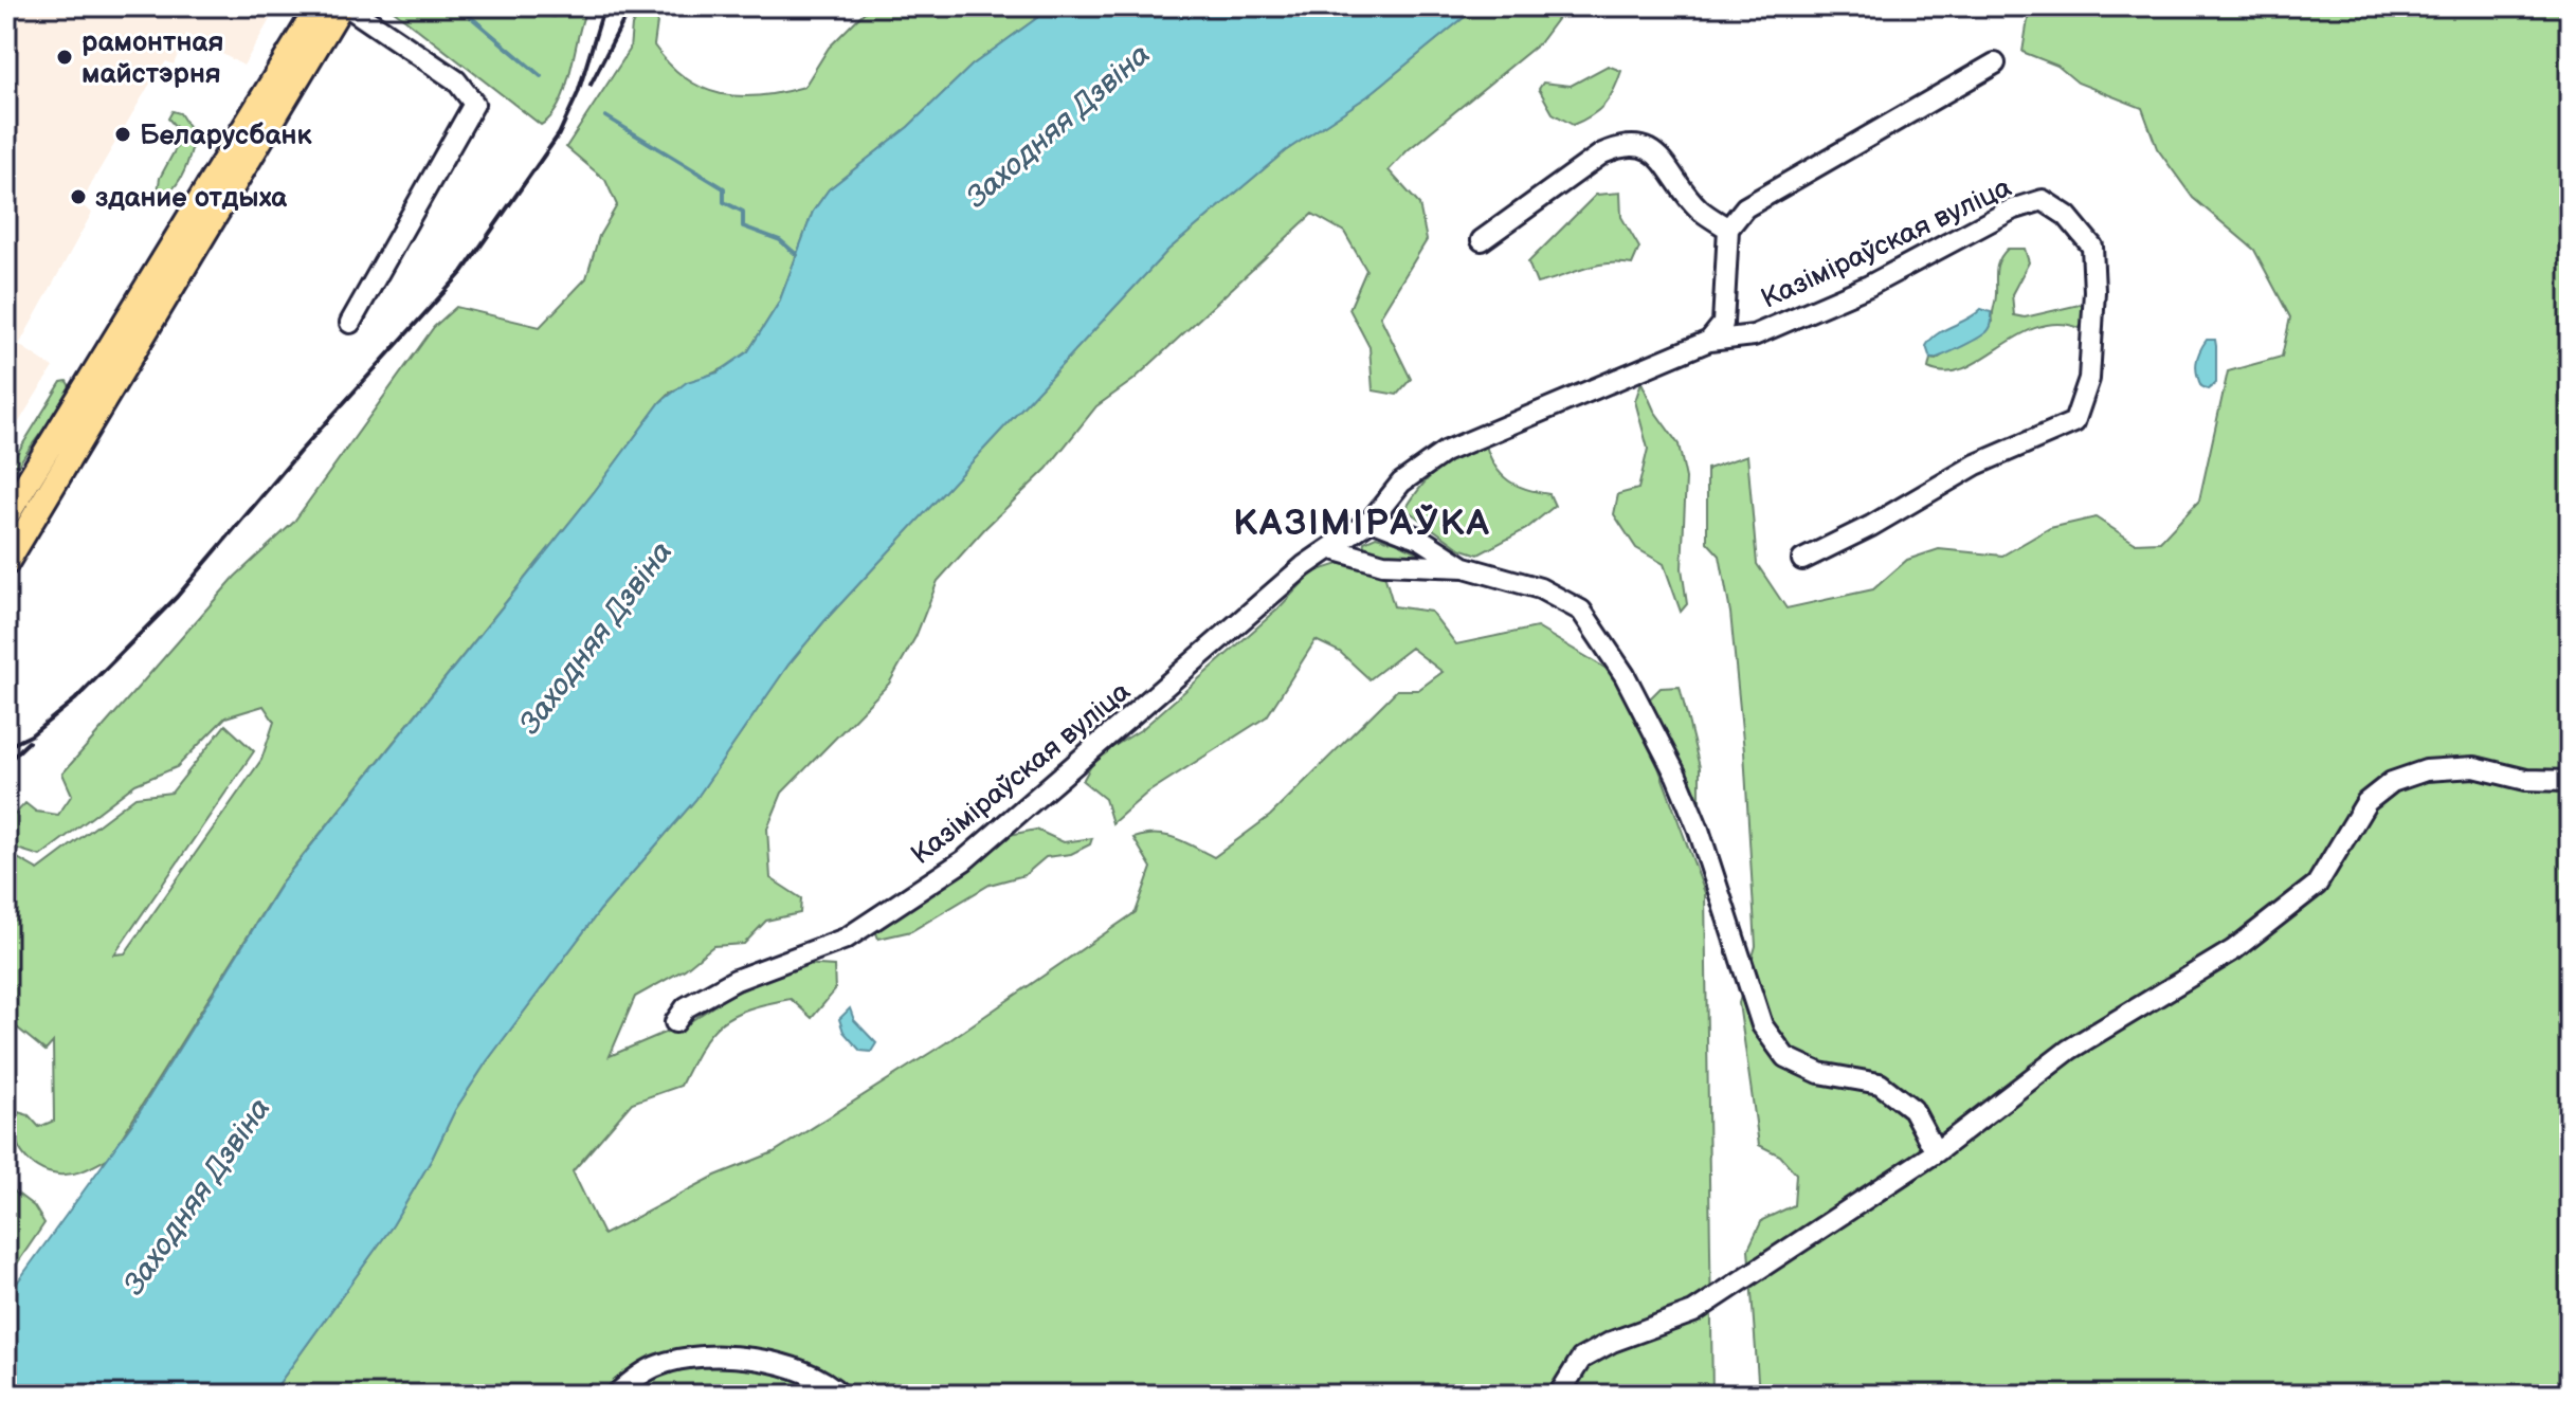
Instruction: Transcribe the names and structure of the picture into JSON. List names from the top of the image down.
{
  "streets": {
    "street": ["Казіміраўская вуліца"]
  },
  "districts": ["КАЗІМІРАЎКА"],
  "water": ["Заходняя Дзвіна"],
  "places": ["рамонтная майстэрня", "Беларусбанк", "здание отдыха"]
}
